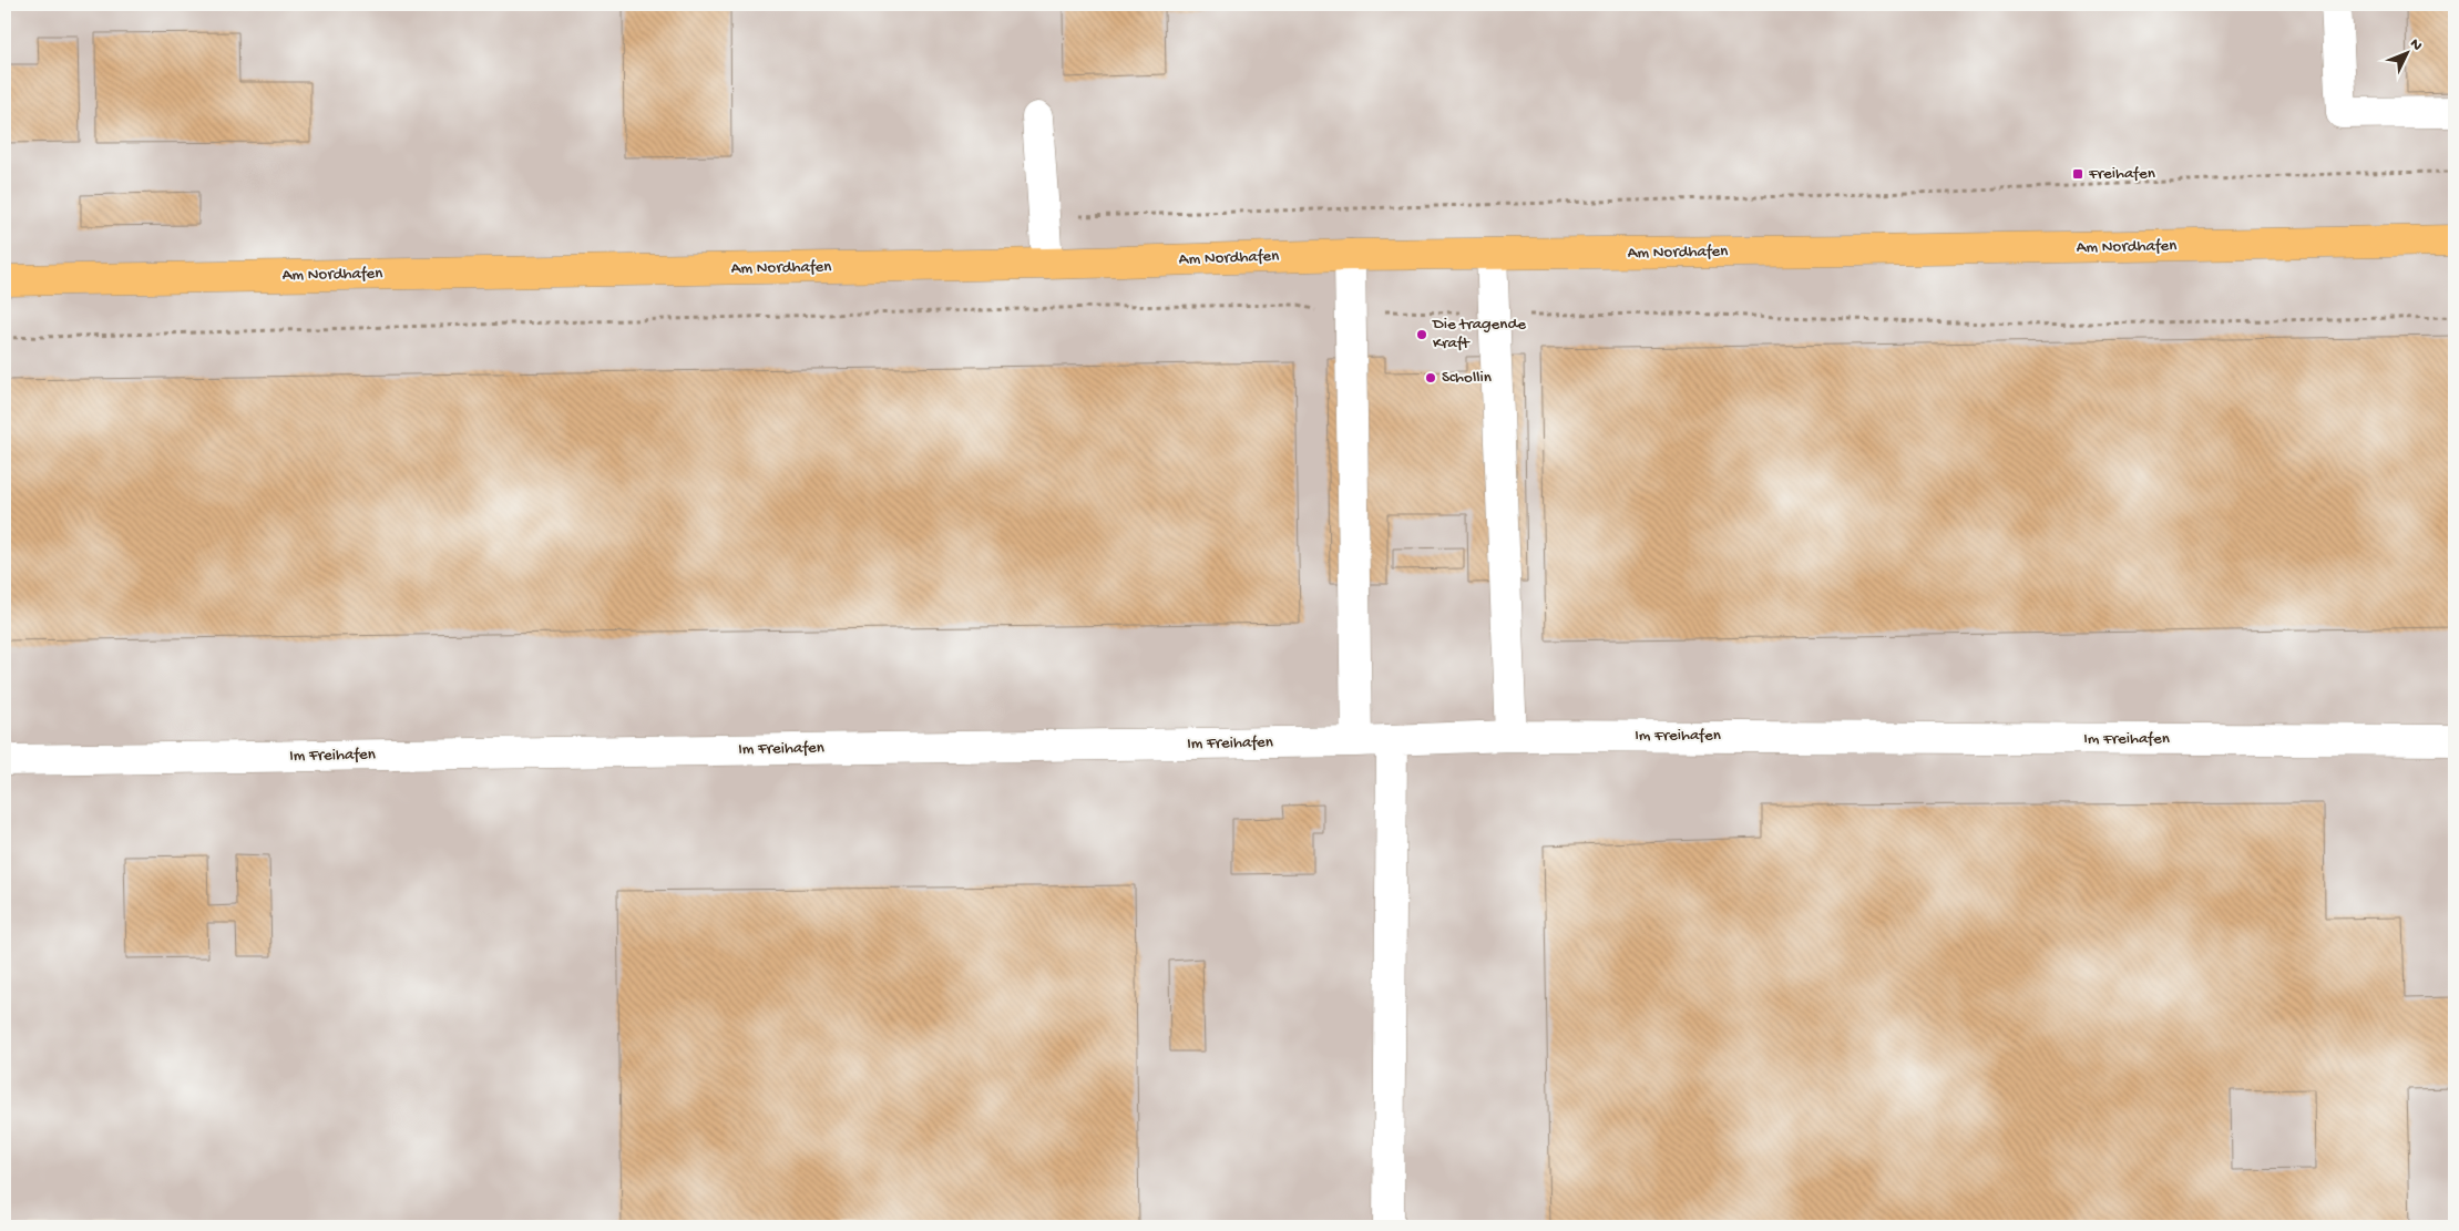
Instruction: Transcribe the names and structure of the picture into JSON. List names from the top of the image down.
{
  "streets": {
    "main road": ["Am Nordhafen"],
    "lane": ["Im Freihafen"]
  },
  "places": {
    "transit": ["Freihafen"],
    "other": ["Die tragende Kraft", "Schollin"]
  },
  "north": "top right"
}
